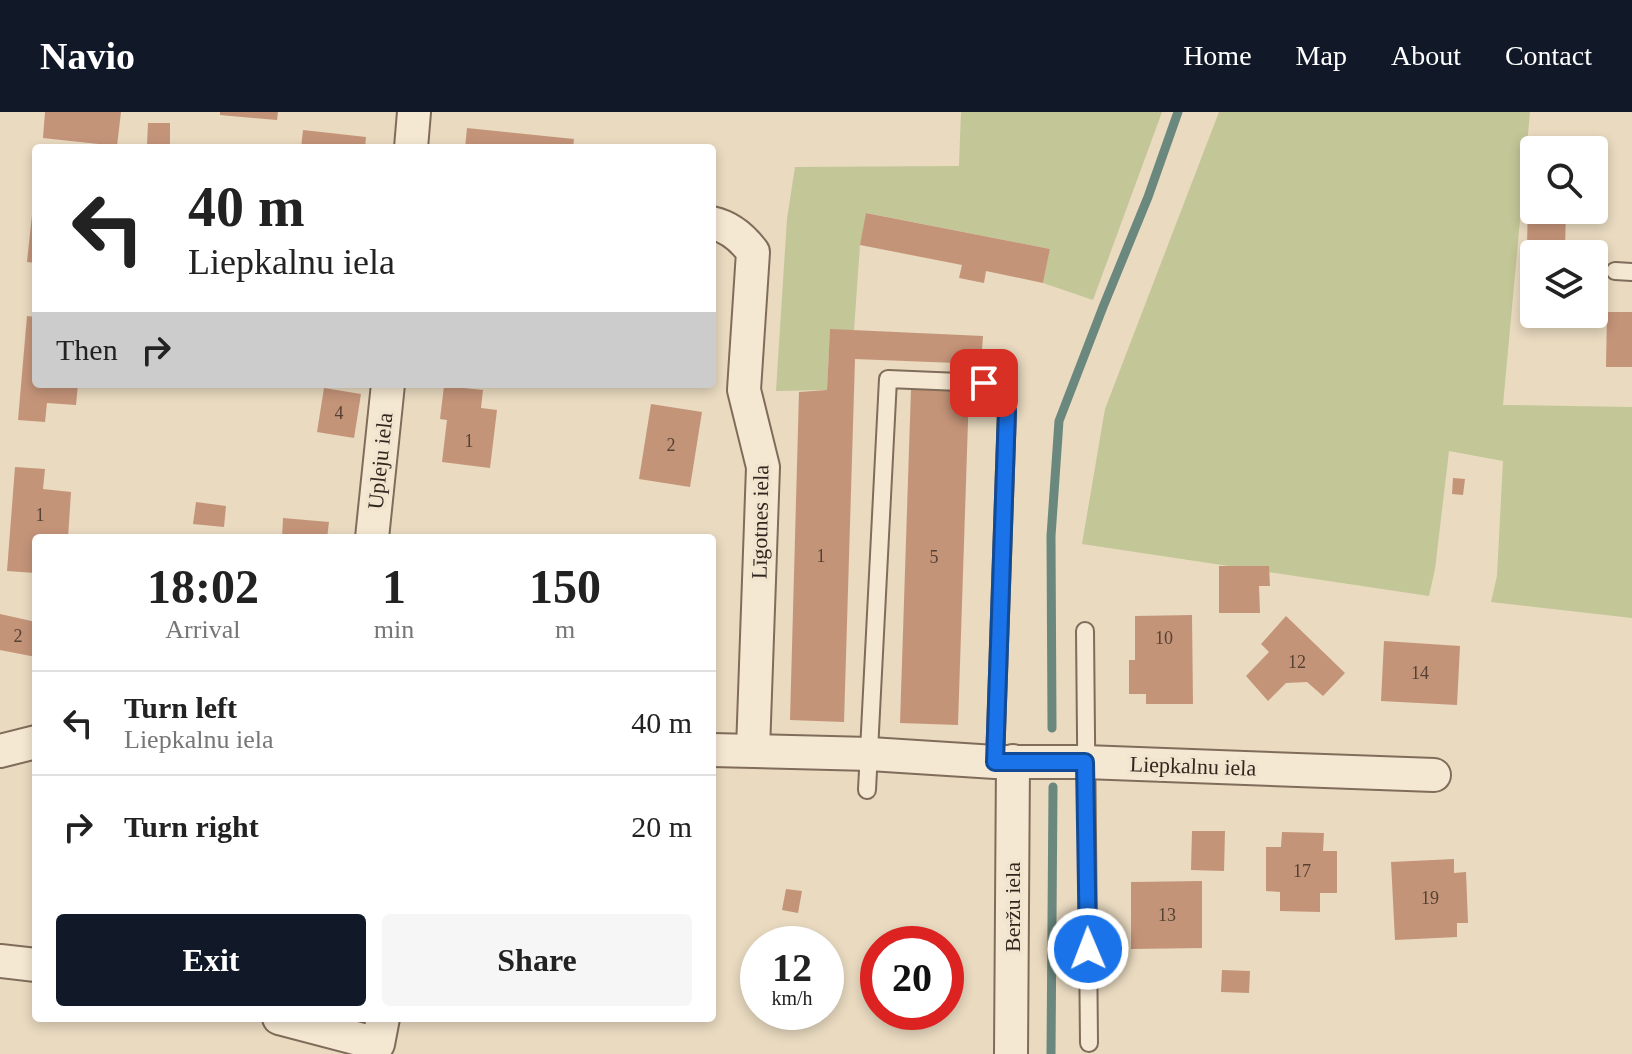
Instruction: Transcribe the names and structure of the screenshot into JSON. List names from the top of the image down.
{
  "streets": {
    "street": [
      "Upleju iela",
      "Līgotnes iela",
      "Liepkalnu iela",
      "Beržu iela"
    ]
  },
  "crossings": [
    ["Līgotnes iela", "Liepkalnu iela"],
    ["Liepkalnu iela", "Beržu iela"]
  ],
  "house_numbers": [
    "4",
    "1",
    "2",
    "1",
    "1",
    "5",
    "2",
    "10",
    "12",
    "14",
    "17",
    "19",
    "13"
  ],
  "page": {
    "header": "Navio",
    "nav": [
      "Home",
      "Map",
      "About",
      "Contact"
    ],
    "turn": ["40 m", "Liepkalnu iela"],
    "then": "Then",
    "eta": [
      "18:02",
      "Arrival",
      "1",
      "min",
      "150",
      "m"
    ],
    "list": [
      {
        "name": "Turn left",
        "note": "Liepkalnu iela",
        "value": "40 m"
      },
      {
        "name": "Turn right",
        "value": "20 m"
      }
    ],
    "buttons": ["Exit", "Share"],
    "speed": "12 km/h",
    "limit": "20"
  }
}
